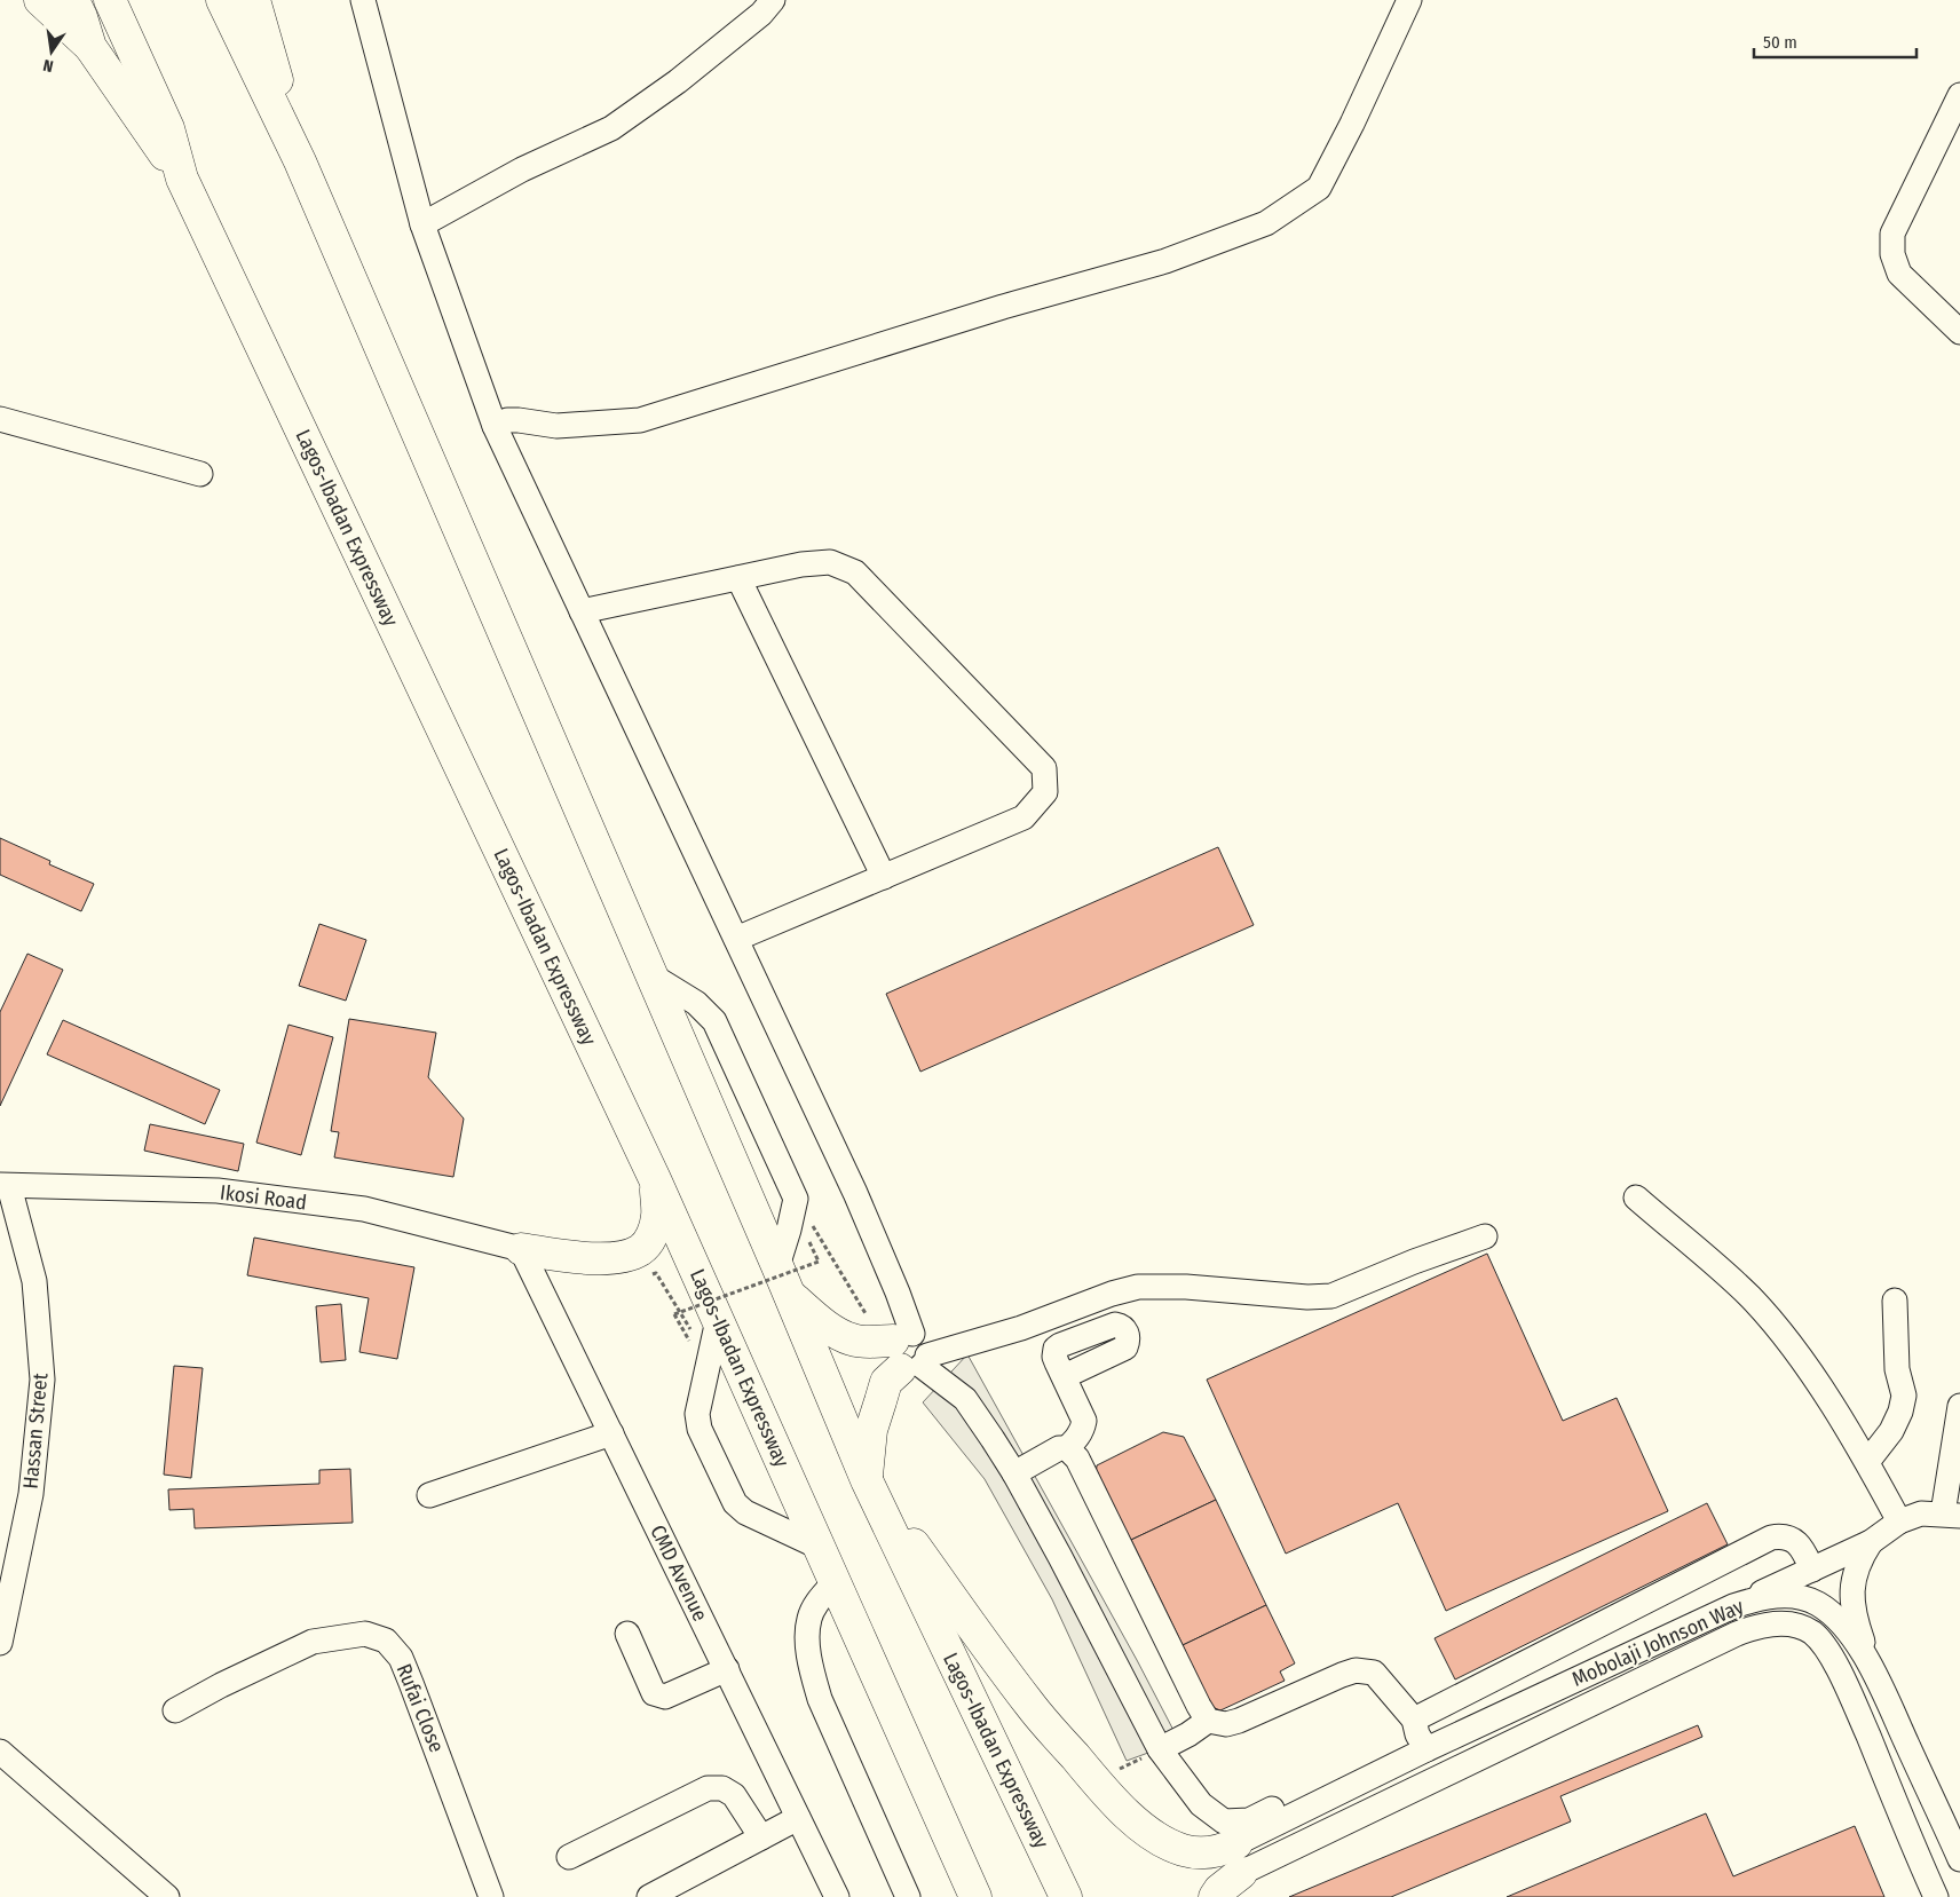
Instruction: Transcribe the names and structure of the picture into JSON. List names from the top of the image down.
{
  "streets": {
    "highway": ["Lagos-Ibadan Expressway"],
    "street": [
      "Ikosi Road",
      "Hassan Street",
      "CMD Avenue",
      "Mobolaji Johnson Way",
      "Rufai Close"
    ]
  },
  "crossings": [
    ["Ikosi Road", "Hassan Street"],
    ["Ikosi Road", "CMD Avenue"]
  ],
  "scale_bar": "50 m",
  "north": "bottom"
}
